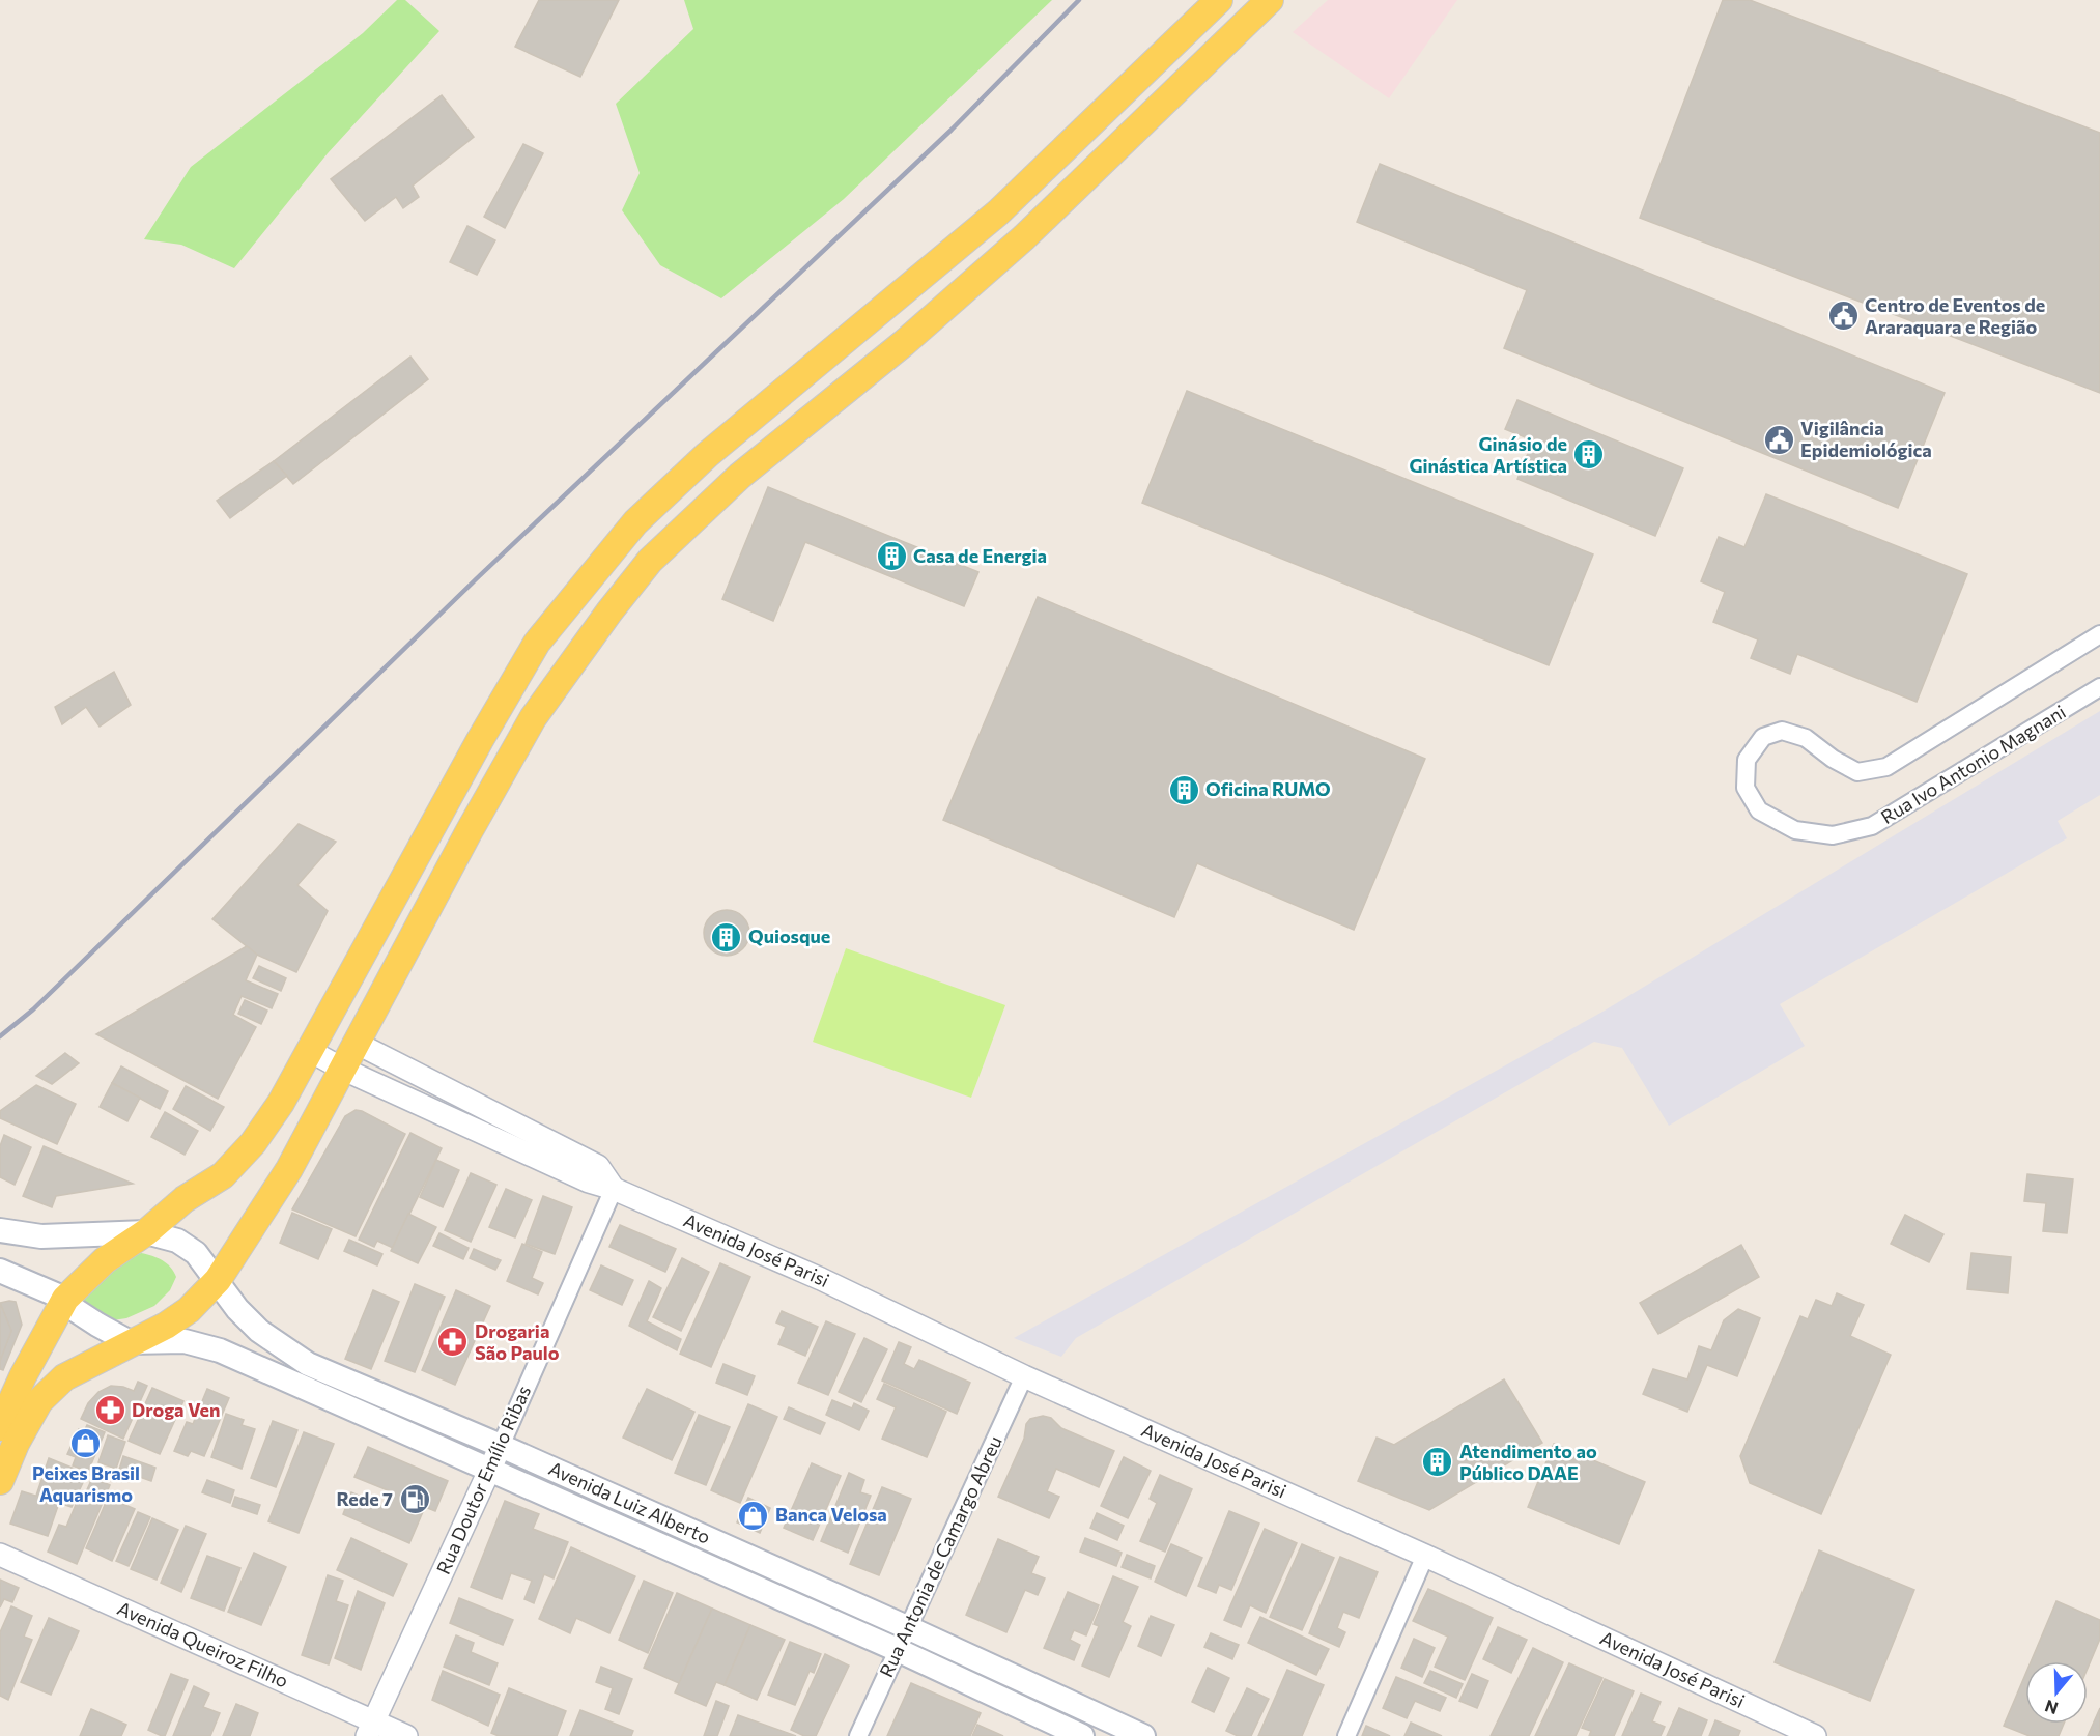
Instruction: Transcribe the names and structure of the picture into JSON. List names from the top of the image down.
{
  "streets": {
    "main road": ["Avenida Luiz Alberto"],
    "street": [
      "Rua Ivo Antonio Magnani",
      "Avenida José Parisi",
      "Rua Doutor Emílio Ribas",
      "Rua Antonia de Camargo Abreu",
      "Avenida Queiroz Filho"
    ]
  },
  "crossings": [
    ["Avenida José Parisi", "Rua Doutor Emílio Ribas"],
    ["Avenida José Parisi", "Rua Antonia de Camargo Abreu"],
    ["Rua Doutor Emílio Ribas", "Avenida Luiz Alberto"],
    ["Rua Doutor Emílio Ribas", "Avenida Queiroz Filho"],
    ["Avenida Luiz Alberto", "Rua Antonia de Camargo Abreu"]
  ],
  "places": {
    "public building": ["Centro de Eventos de Araraquara e Região", "Vigilância Epidemiológica"],
    "building": [
      "Ginásio de Ginástica Artística",
      "Casa de Energia",
      "Oficina RUMO",
      "Quiosque",
      "Atendimento ao Público DAAE"
    ],
    "pharmacy": ["Drogaria São Paulo", "Droga Ven"],
    "shop": ["Peixes Brasil Aquarismo", "Banca Velosa"],
    "fuel station": ["Rede 7"]
  },
  "north": "bottom"
}
